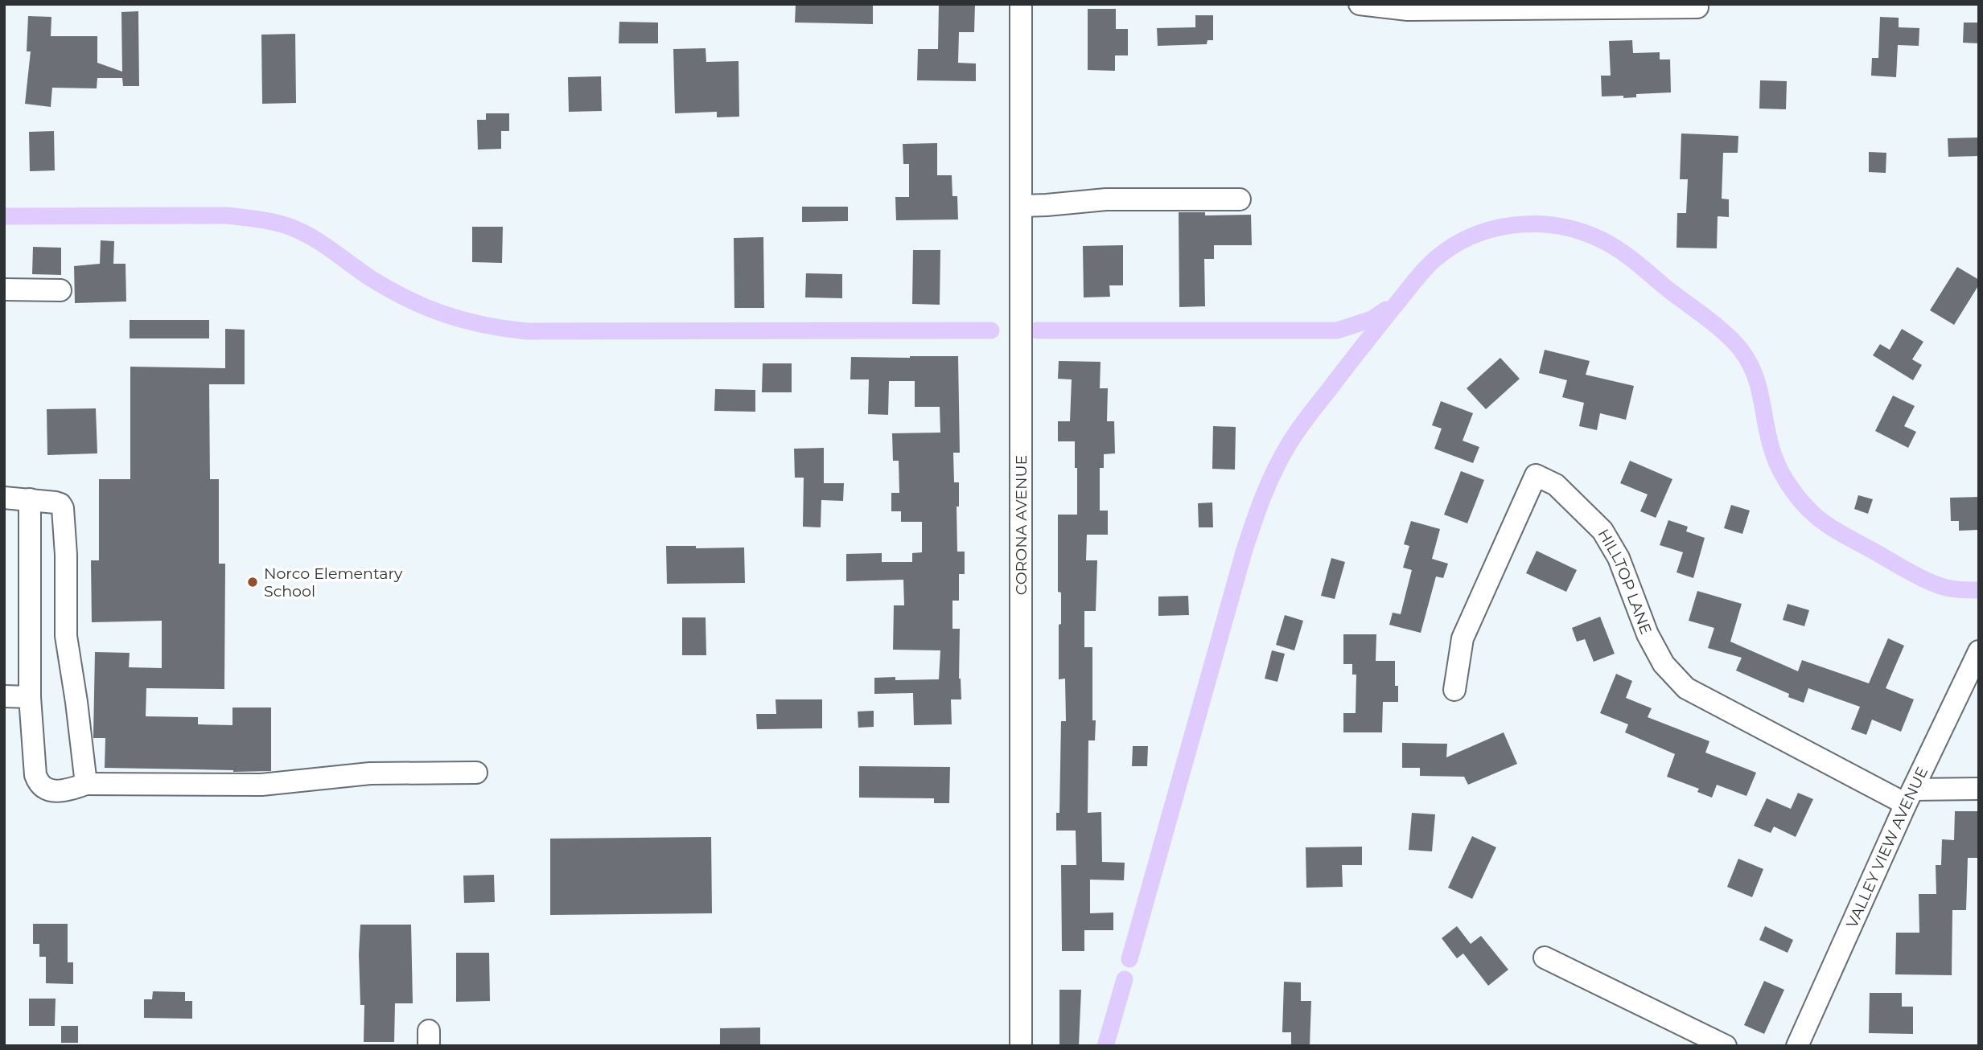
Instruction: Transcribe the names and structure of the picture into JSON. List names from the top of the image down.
{
  "streets": {
    "street": ["CORONA AVENUE", "HILLTOP LANE", "VALLEY VIEW AVENUE"]
  },
  "crossings": [
    ["HILLTOP LANE", "VALLEY VIEW AVENUE"]
  ],
  "places": ["Norco Elementary School"]
}
